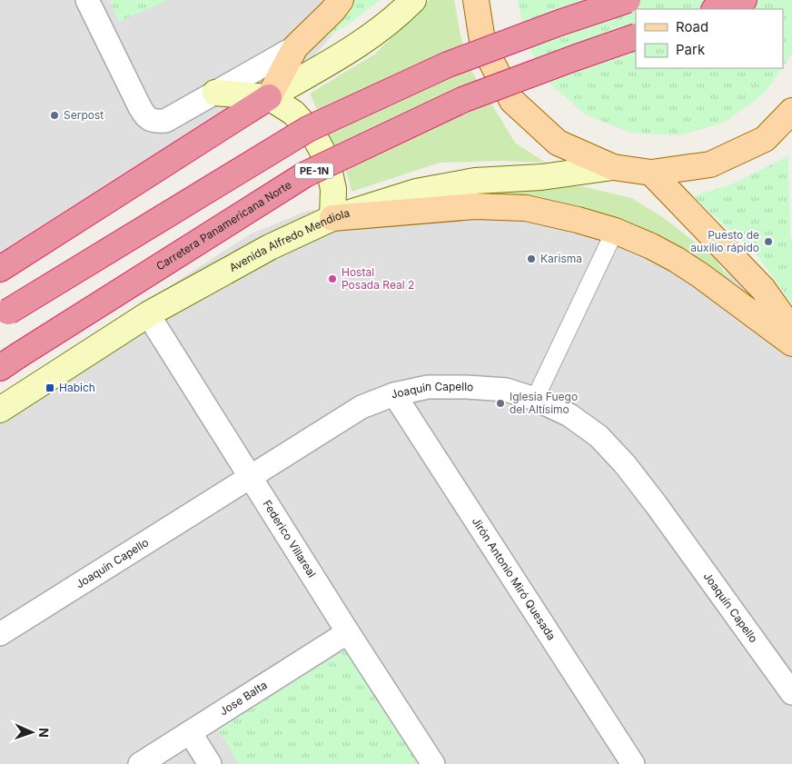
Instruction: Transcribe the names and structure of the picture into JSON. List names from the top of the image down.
{
  "streets": {
    "highway": ["PE-1N", "Carretera Panamericana Norte"],
    "main road": ["Avenida Alfredo Mendiola"],
    "street": [
      "Joaquín Capello",
      "Federico Villareal",
      "Jirón Antonio Miró Quesada",
      "Jose Balta"
    ]
  },
  "crossings": [
    ["Avenida Alfredo Mendiola", "Federico Villareal"],
    ["Joaquín Capello", "Federico Villareal"],
    ["Joaquín Capello", "Jirón Antonio Miró Quesada"],
    ["Federico Villareal", "Jose Balta"]
  ],
  "places": {
    "other": [
      "Serpost",
      "Puesto de auxilio rápido",
      "Karisma",
      "Hostal Posada Real 2",
      "Iglesia Fuego del Altísimo"
    ],
    "transit": ["Habich"]
  },
  "legend": ["Road", "Park"],
  "north": "right"
}
